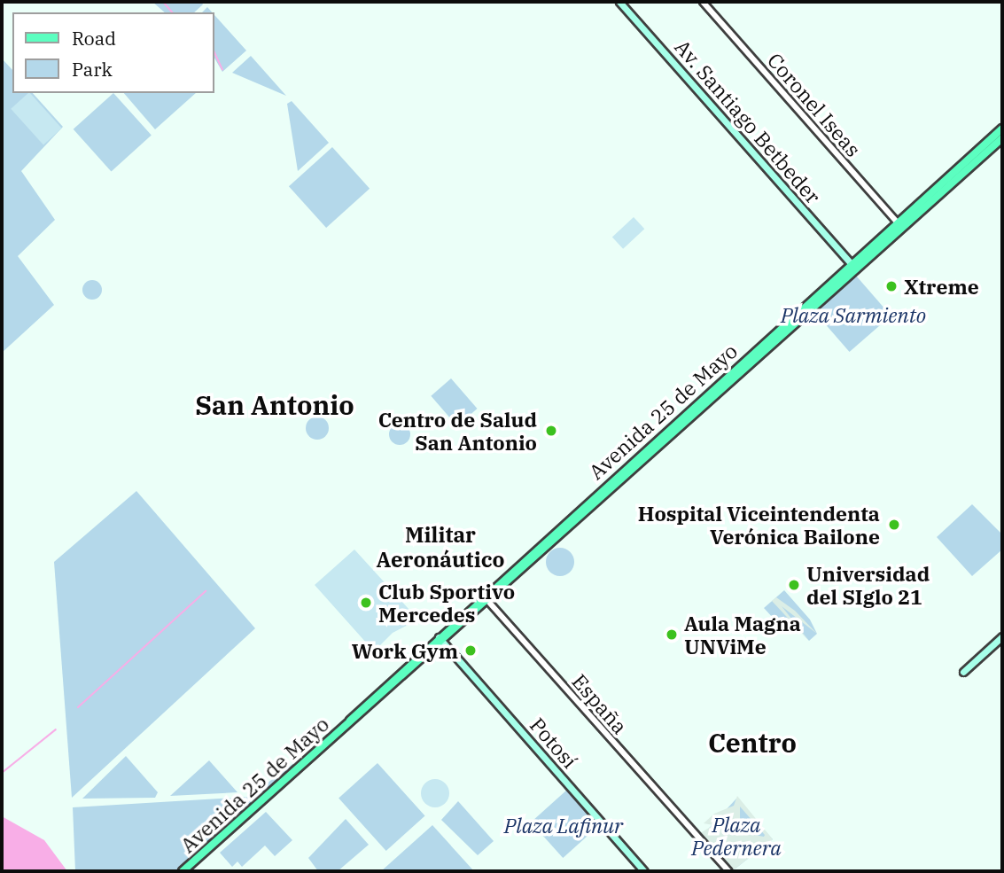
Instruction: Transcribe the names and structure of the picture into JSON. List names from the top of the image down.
{
  "streets": {
    "main road": ["Av. Santiago Betbeder", "Avenida 25 de Mayo", "Potosí"],
    "street": ["Coronel Iseas", "España"]
  },
  "crossings": [
    ["Coronel Iseas", "Avenida 25 de Mayo"],
    ["Av. Santiago Betbeder", "Avenida 25 de Mayo"],
    ["Avenida 25 de Mayo", "España"],
    ["Avenida 25 de Mayo", "Potosí"]
  ],
  "districts": ["San Antonio", "Militar Aeronáutico", "Centro"],
  "parks": ["Plaza Sarmiento", "Plaza Pedernera", "Plaza Lafinur"],
  "places": [
    "Xtreme",
    "Centro de Salud San Antonio",
    "Hospital Viceintendenta Verónica Bailone",
    "Universidad del SIglo 21",
    "Club Sportivo Mercedes",
    "Aula Magna UNViMe",
    "Work Gym"
  ],
  "legend": ["Road", "Park"]
}
